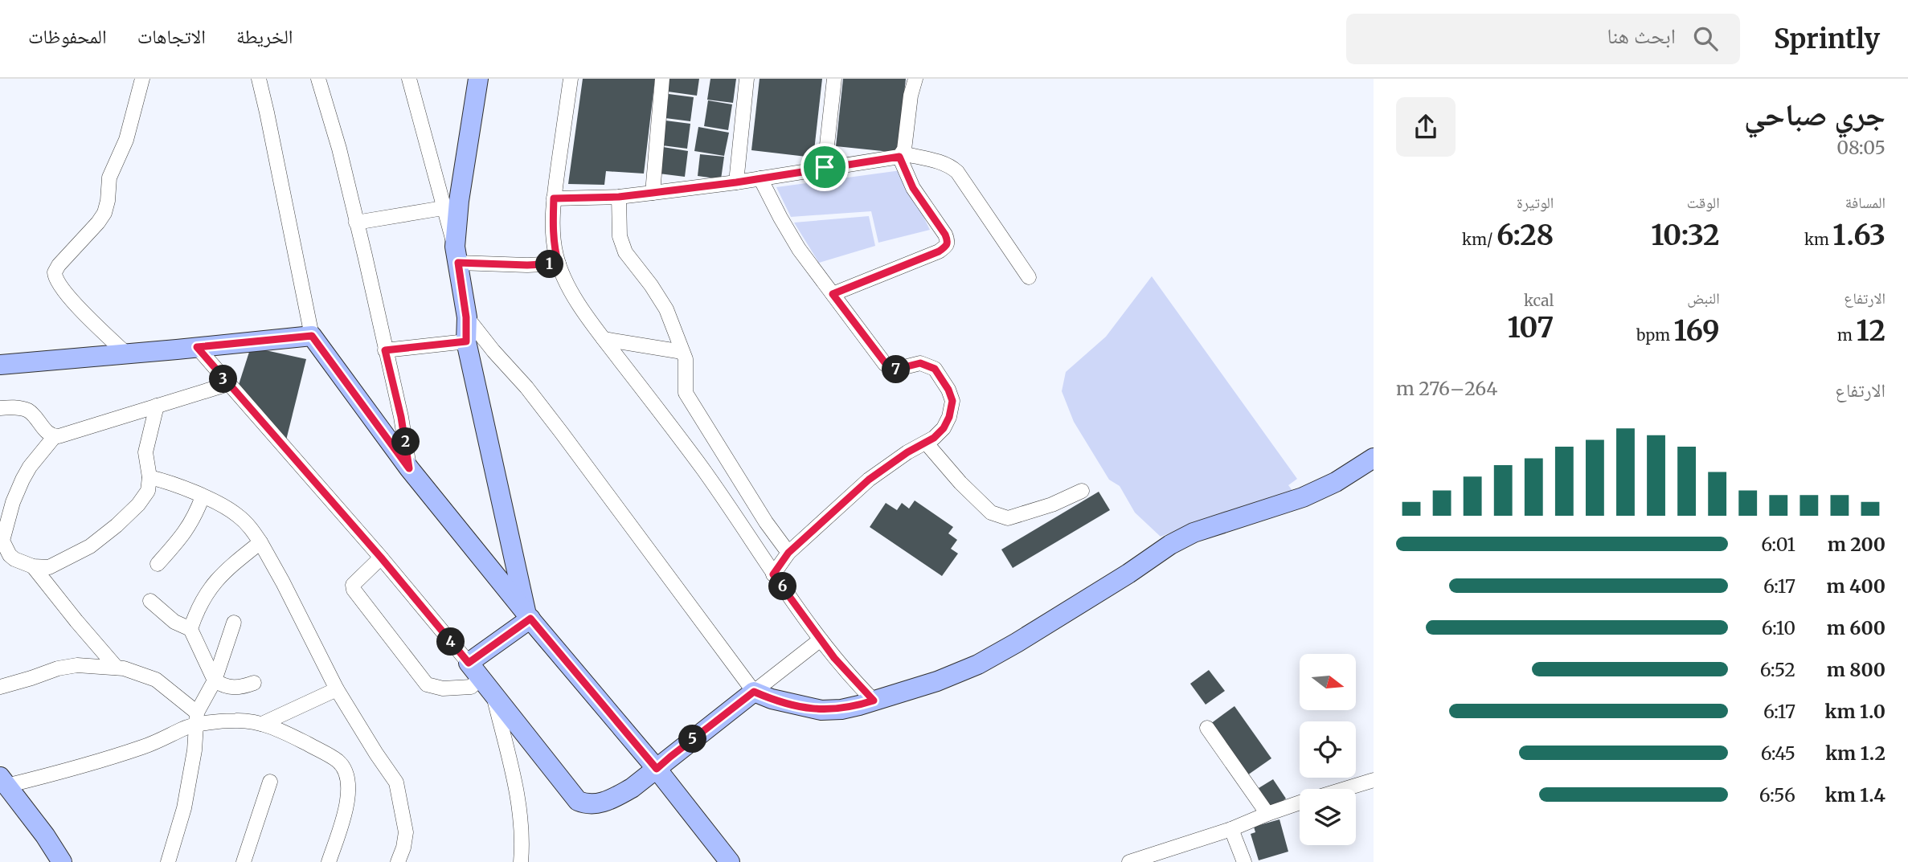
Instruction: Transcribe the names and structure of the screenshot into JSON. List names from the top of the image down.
{
  "north": "right",
  "page": {
    "header": "Sprintly",
    "search": "ابحث هنا",
    "nav": ["الخريطة", "الاتجاهات", "المحفوظات"],
    "heading": ["جري صباحي", "08:05"],
    "stats": [
      ["المسافة", "1.63 km"],
      ["الوقت", "10:32"],
      ["الوتيرة", "6:28 /km"],
      ["الارتفاع", "12 m"],
      ["النبض", "169 bpm"],
      ["kcal", "107"]
    ],
    "pins": [
      "1",
      "7",
      "3",
      "2",
      "6",
      "4",
      "5"
    ],
    "chart": ["الارتفاع", "264–276 m"],
    "list": [
      {
        "name": "200 m",
        "note": "6:01"
      },
      {
        "name": "400 m",
        "note": "6:17"
      },
      {
        "name": "600 m",
        "note": "6:10"
      },
      {
        "name": "800 m",
        "note": "6:52"
      },
      {
        "name": "1.0 km",
        "note": "6:17"
      },
      {
        "name": "1.2 km",
        "note": "6:45"
      },
      {
        "name": "1.4 km",
        "note": "6:56"
      }
    ]
  }
}
